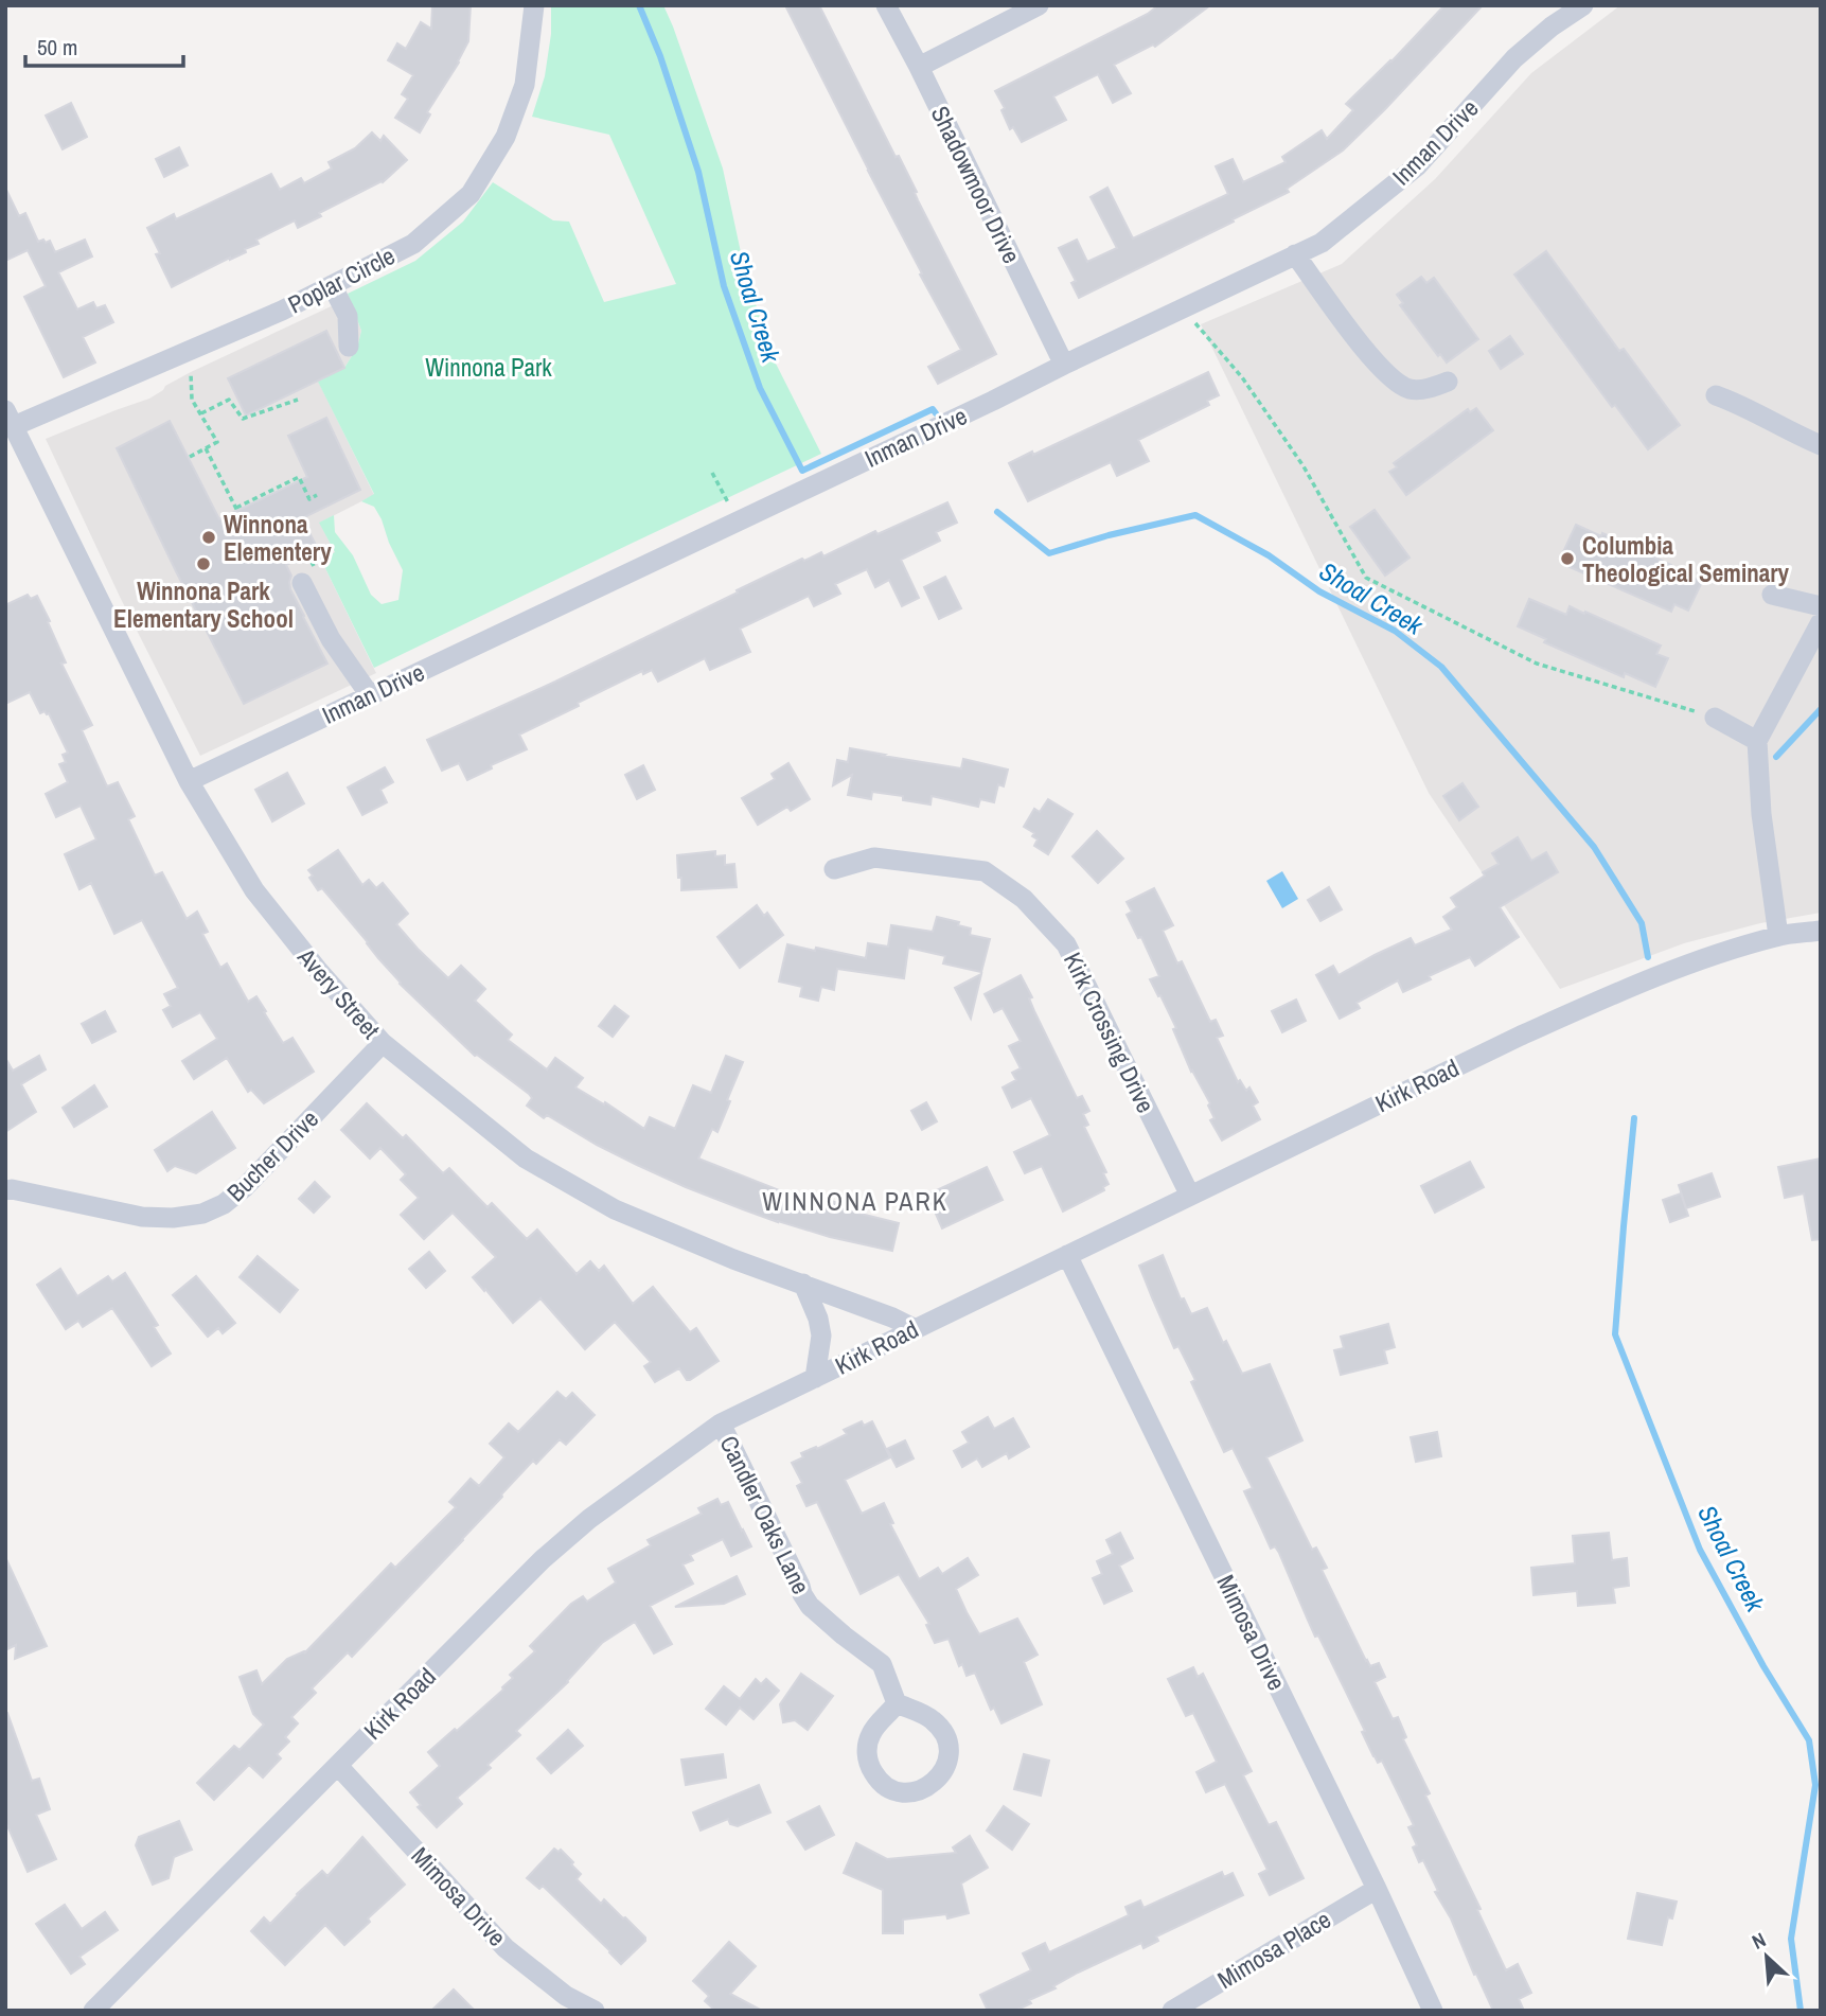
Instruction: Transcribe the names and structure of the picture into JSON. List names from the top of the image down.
{
  "streets": {
    "street": [
      "Inman Drive",
      "Shadowmoor Drive",
      "Poplar Circle",
      "Avery Street",
      "Kirk Crossing Drive",
      "Kirk Road",
      "Bucher Drive",
      "Candler Oaks Lane",
      "Mimosa Drive",
      "Mimosa Place"
    ]
  },
  "crossings": [
    ["Inman Drive", "Shadowmoor Drive"],
    ["Inman Drive", "Avery Street"],
    ["Poplar Circle", "Avery Street"],
    ["Avery Street", "Kirk Road"],
    ["Avery Street", "Bucher Drive"],
    ["Kirk Crossing Drive", "Kirk Road"],
    ["Kirk Road", "Candler Oaks Lane"],
    ["Kirk Road", "Mimosa Drive"],
    ["Mimosa Drive", "Mimosa Place"]
  ],
  "districts": ["WINNONA PARK"],
  "water": ["Shoal Creek"],
  "parks": ["Winnona Park"],
  "places": ["Winnona Elementery", "Columbia Theological Seminary", "Winnona Park Elementary School"],
  "scale_bar": "50 m",
  "north": "top left"
}
